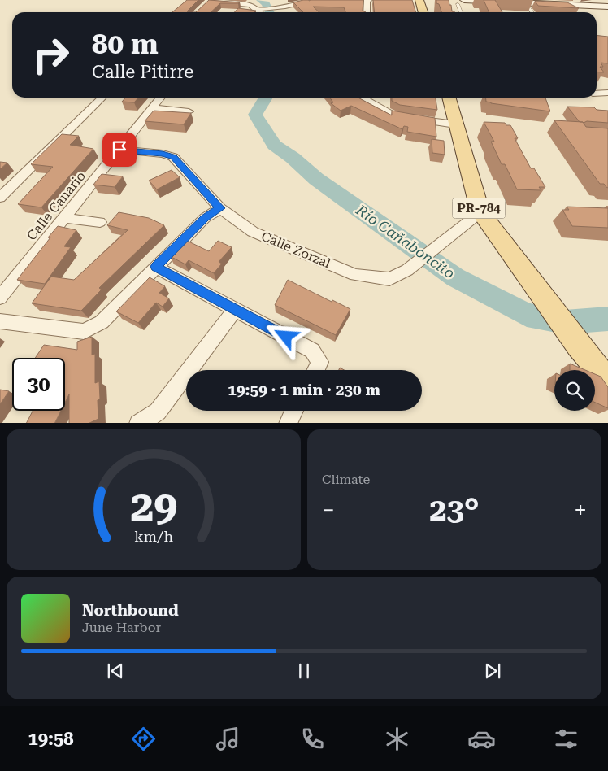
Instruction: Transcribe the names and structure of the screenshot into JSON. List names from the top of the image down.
{
  "streets": {
    "main road": ["PR-784"],
    "street": ["Calle Canario", "Calle Zorzal"]
  },
  "crossings": [
    ["Calle Canario", "Calle Zorzal"],
    ["PR-784", "Calle Zorzal"]
  ],
  "water": ["Río Cañaboncito"],
  "page": {
    "turn": ["80 m", "Calle Pitirre"],
    "limit": "30",
    "trip": "19:59 · 1 min · 230 m",
    "tile": "Climate",
    "heat": ["−", "23°", "+"],
    "song": ["Northbound", "June Harbor"],
    "tabs": "19:58",
    "gauge": ["29", "km/h"]
  }
}
